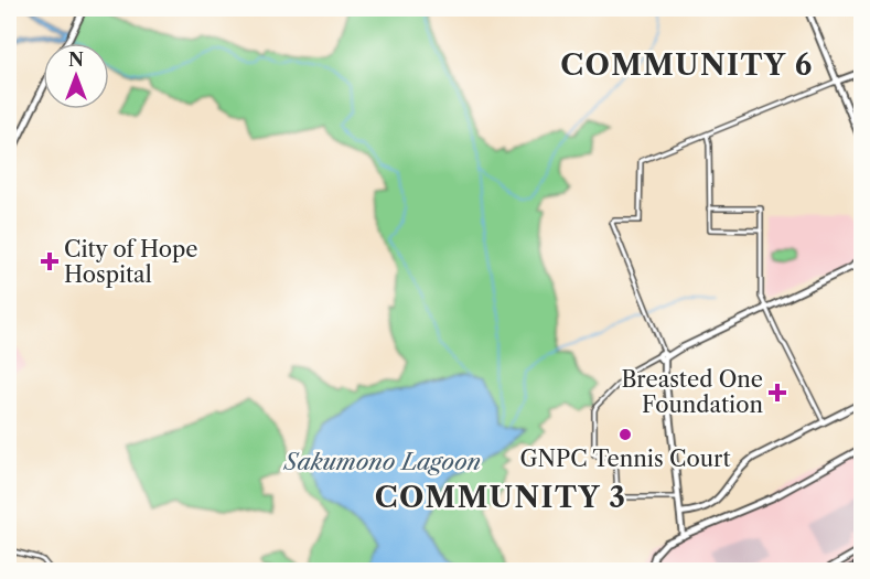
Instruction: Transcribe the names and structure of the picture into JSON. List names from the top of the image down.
{
  "districts": ["COMMUNITY 6", "COMMUNITY 3"],
  "water": ["Sakumono Lagoon"],
  "places": {
    "health": ["City of Hope Hospital", "Breasted One Foundation"],
    "other": ["GNPC Tennis Court"]
  },
  "north": "top"
}
